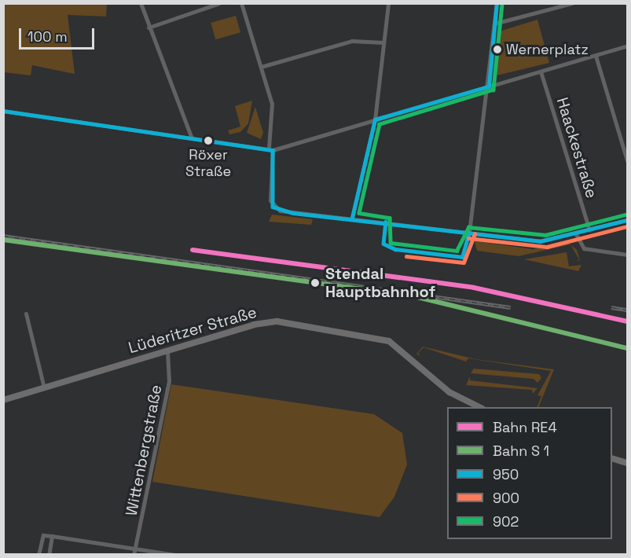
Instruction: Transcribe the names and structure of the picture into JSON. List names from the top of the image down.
{
  "streets": {
    "main road": ["Lüderitzer Straße"],
    "street": ["Haackestraße", "Wittenbergstraße"]
  },
  "crossings": [
    ["Lüderitzer Straße", "Wittenbergstraße"]
  ],
  "places": ["Wernerplatz", "Röxer Straße", "Stendal Hauptbahnhof"],
  "lines": [
    "transit line 950",
    "transit line 902",
    "transit line 900",
    "rail line RE4"
  ],
  "legend": [
    "Bahn RE4",
    "Bahn S 1",
    "950",
    "900",
    "902"
  ],
  "scale_bar": "100 m"
}
